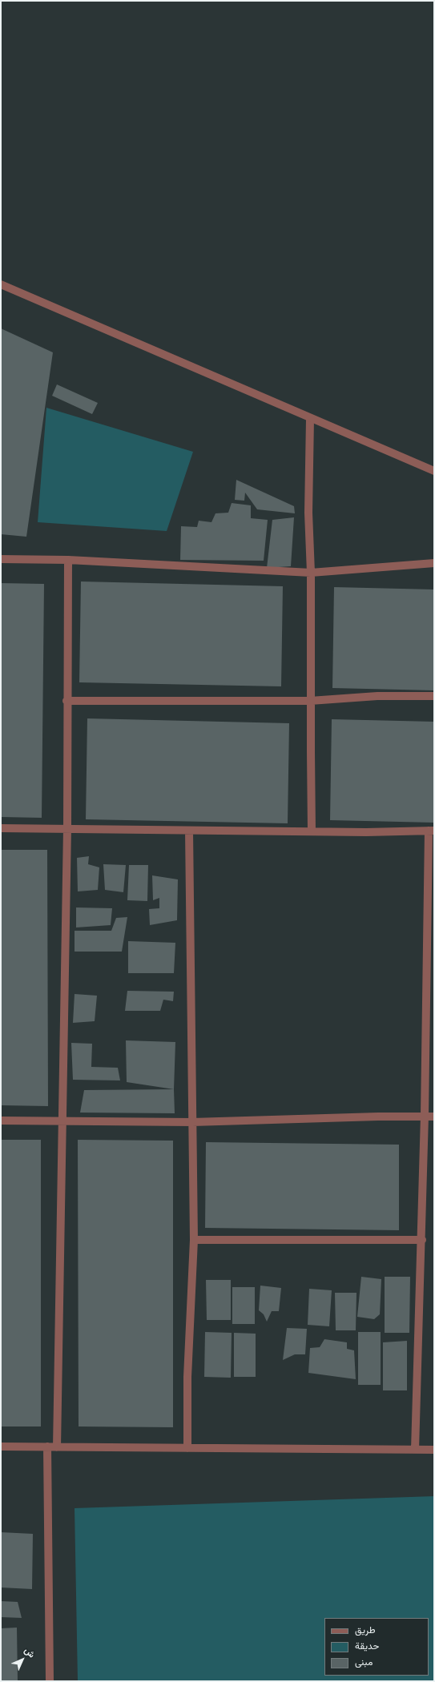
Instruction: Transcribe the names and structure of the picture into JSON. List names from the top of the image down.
{
  "legend": ["طريق", "حديقة", "مبنى"],
  "north": "top right"
}
